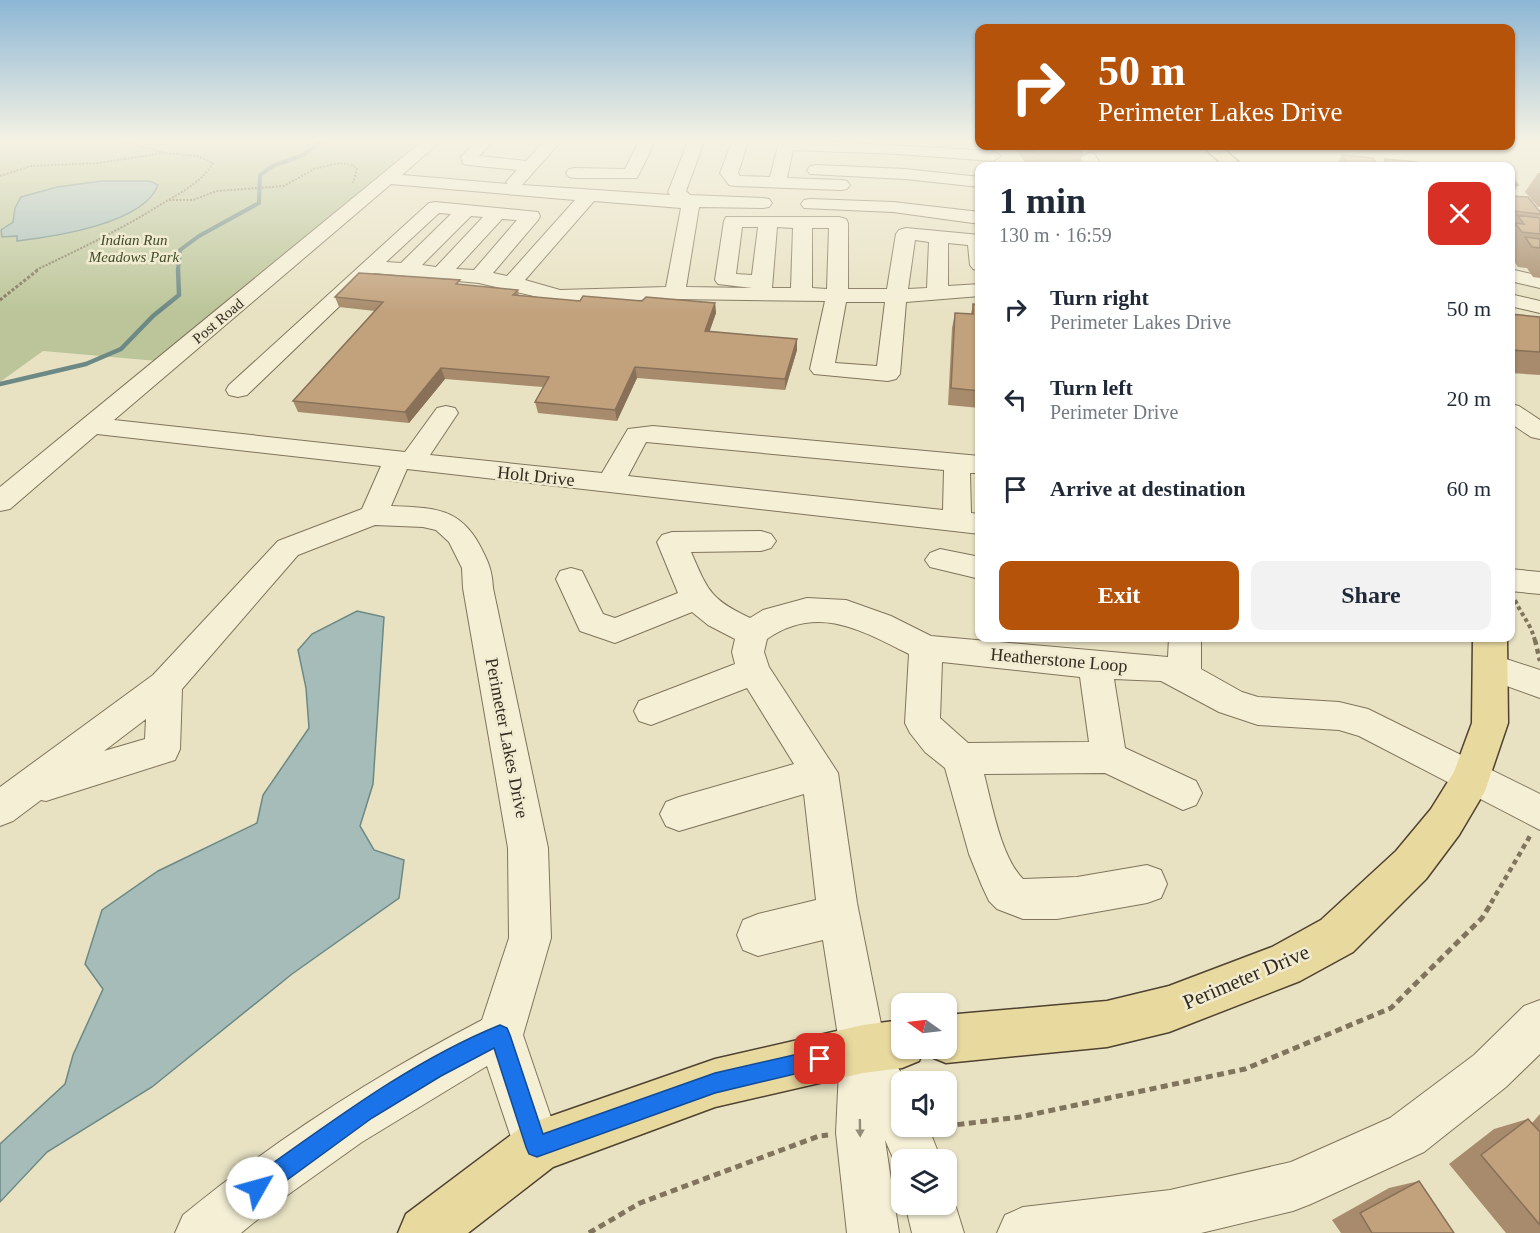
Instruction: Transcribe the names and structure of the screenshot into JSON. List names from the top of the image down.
{
  "streets": {
    "main road": ["Perimeter Drive"],
    "street": [
      "Post Road",
      "Holt Drive",
      "Heatherstone Loop",
      "Perimeter Lakes Drive"
    ]
  },
  "crossings": [
    ["Post Road", "Holt Drive"],
    ["Heatherstone Loop", "Perimeter Drive"]
  ],
  "parks": ["Indian Run Meadows Park"],
  "north": "left",
  "page": {
    "turn": ["50 m", "Perimeter Lakes Drive"],
    "heading": ["1 min", "130 m · 16:59"],
    "list": [
      {
        "name": "Turn right",
        "note": "Perimeter Lakes Drive",
        "value": "50 m"
      },
      {
        "name": "Turn left",
        "note": "Perimeter Drive",
        "value": "20 m"
      },
      {
        "name": "Arrive at destination",
        "value": "60 m"
      }
    ],
    "buttons": ["Exit", "Share"]
  }
}
